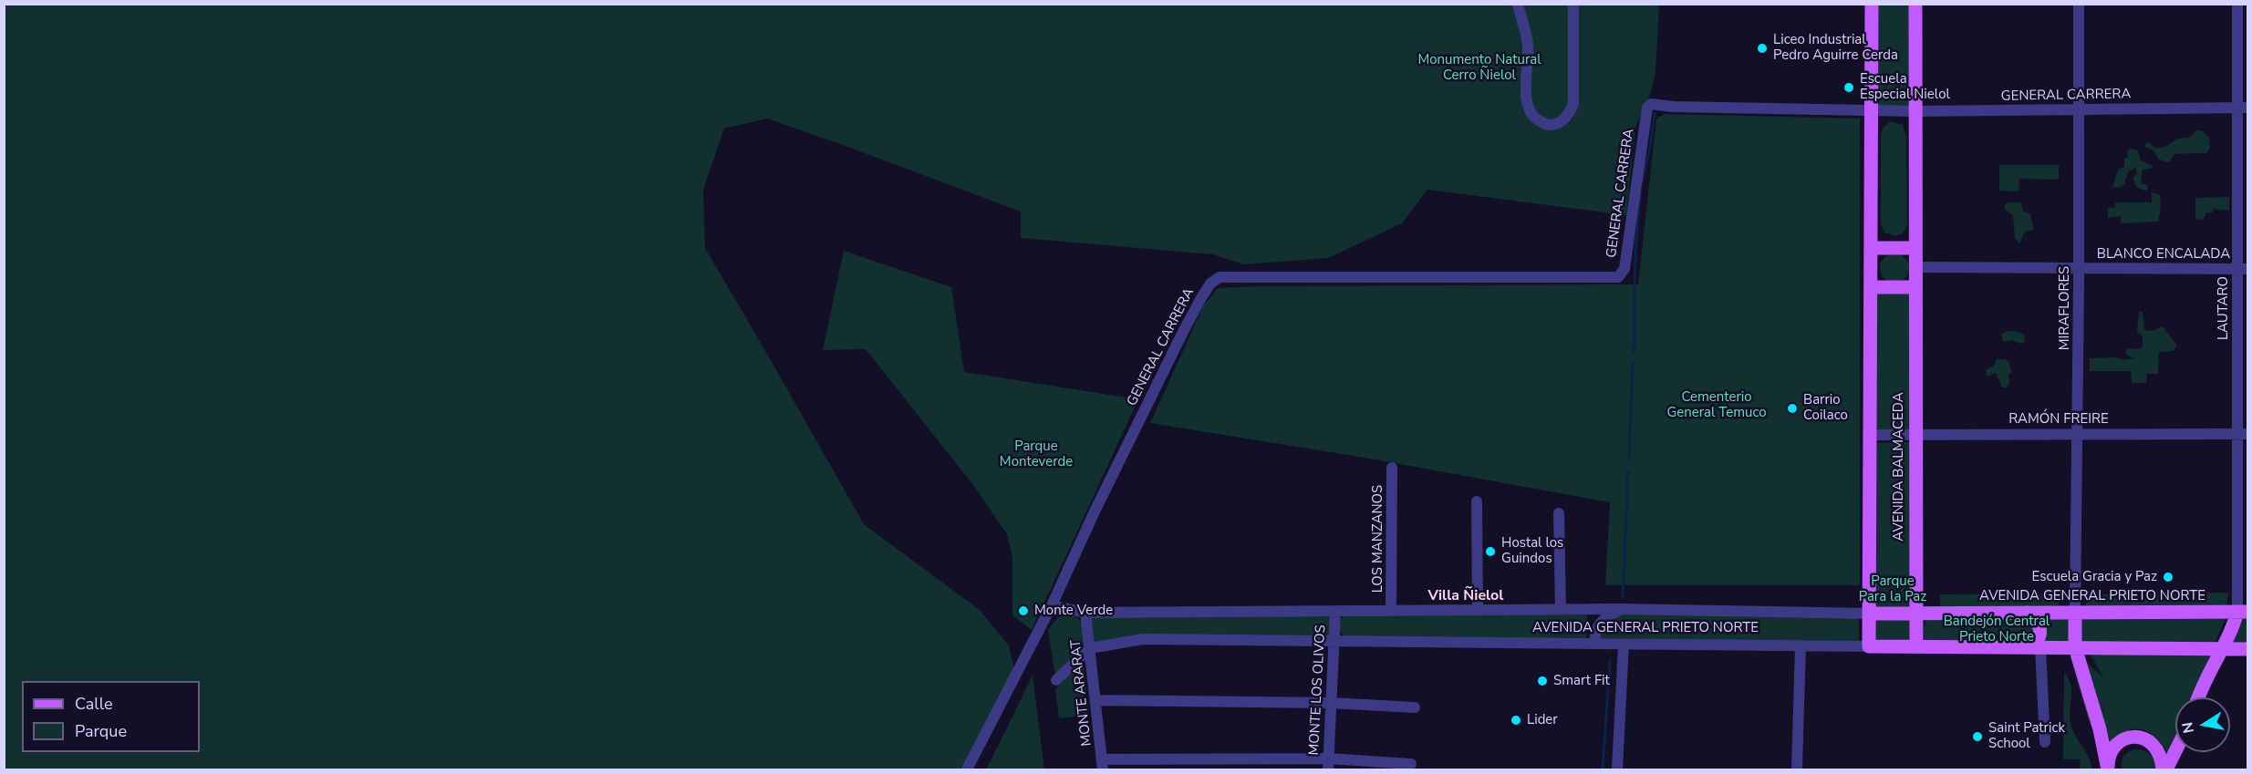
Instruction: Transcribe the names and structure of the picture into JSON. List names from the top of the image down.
{
  "streets": {
    "main road": ["AVENIDA BALMACEDA", "AVENIDA GENERAL PRIETO NORTE"],
    "street": [
      "GENERAL CARRERA",
      "BLANCO ENCALADA",
      "MIRAFLORES",
      "LAUTARO",
      "RAMÓN FREIRE",
      "LOS MANZANOS",
      "MONTE LOS OLIVOS",
      "MONTE ARARAT"
    ]
  },
  "crossings": [
    ["GENERAL CARRERA", "MIRAFLORES"],
    ["GENERAL CARRERA", "LAUTARO"],
    ["GENERAL CARRERA", "AVENIDA BALMACEDA"],
    ["GENERAL CARRERA", "AVENIDA GENERAL PRIETO NORTE"],
    ["BLANCO ENCALADA", "MIRAFLORES"],
    ["BLANCO ENCALADA", "LAUTARO"],
    ["BLANCO ENCALADA", "AVENIDA BALMACEDA"],
    ["MIRAFLORES", "RAMÓN FREIRE"],
    ["MIRAFLORES", "AVENIDA GENERAL PRIETO NORTE"],
    ["LAUTARO", "RAMÓN FREIRE"],
    ["LAUTARO", "AVENIDA GENERAL PRIETO NORTE"],
    ["RAMÓN FREIRE", "AVENIDA BALMACEDA"],
    ["AVENIDA BALMACEDA", "AVENIDA GENERAL PRIETO NORTE"],
    ["LOS MANZANOS", "AVENIDA GENERAL PRIETO NORTE"],
    ["AVENIDA GENERAL PRIETO NORTE", "MONTE LOS OLIVOS"],
    ["AVENIDA GENERAL PRIETO NORTE", "MONTE ARARAT"]
  ],
  "districts": ["Villa Ñielol"],
  "parks": [
    "Monumento Natural Cerro Ñielol",
    "Cementerio General Temuco",
    "Parque Monteverde",
    "Parque Para la Paz",
    "Bandejón Central Prieto Norte"
  ],
  "places": [
    "Liceo Industrial Pedro Aguirre Cerda",
    "Escuela Especial Nielol",
    "Barrio Coilaco",
    "Hostal los Guindos",
    "Escuela Gracia y Paz",
    "Monte Verde",
    "Smart Fit",
    "Lider",
    "Saint Patrick School"
  ],
  "legend": ["Calle", "Parque"],
  "north": "left"
}
